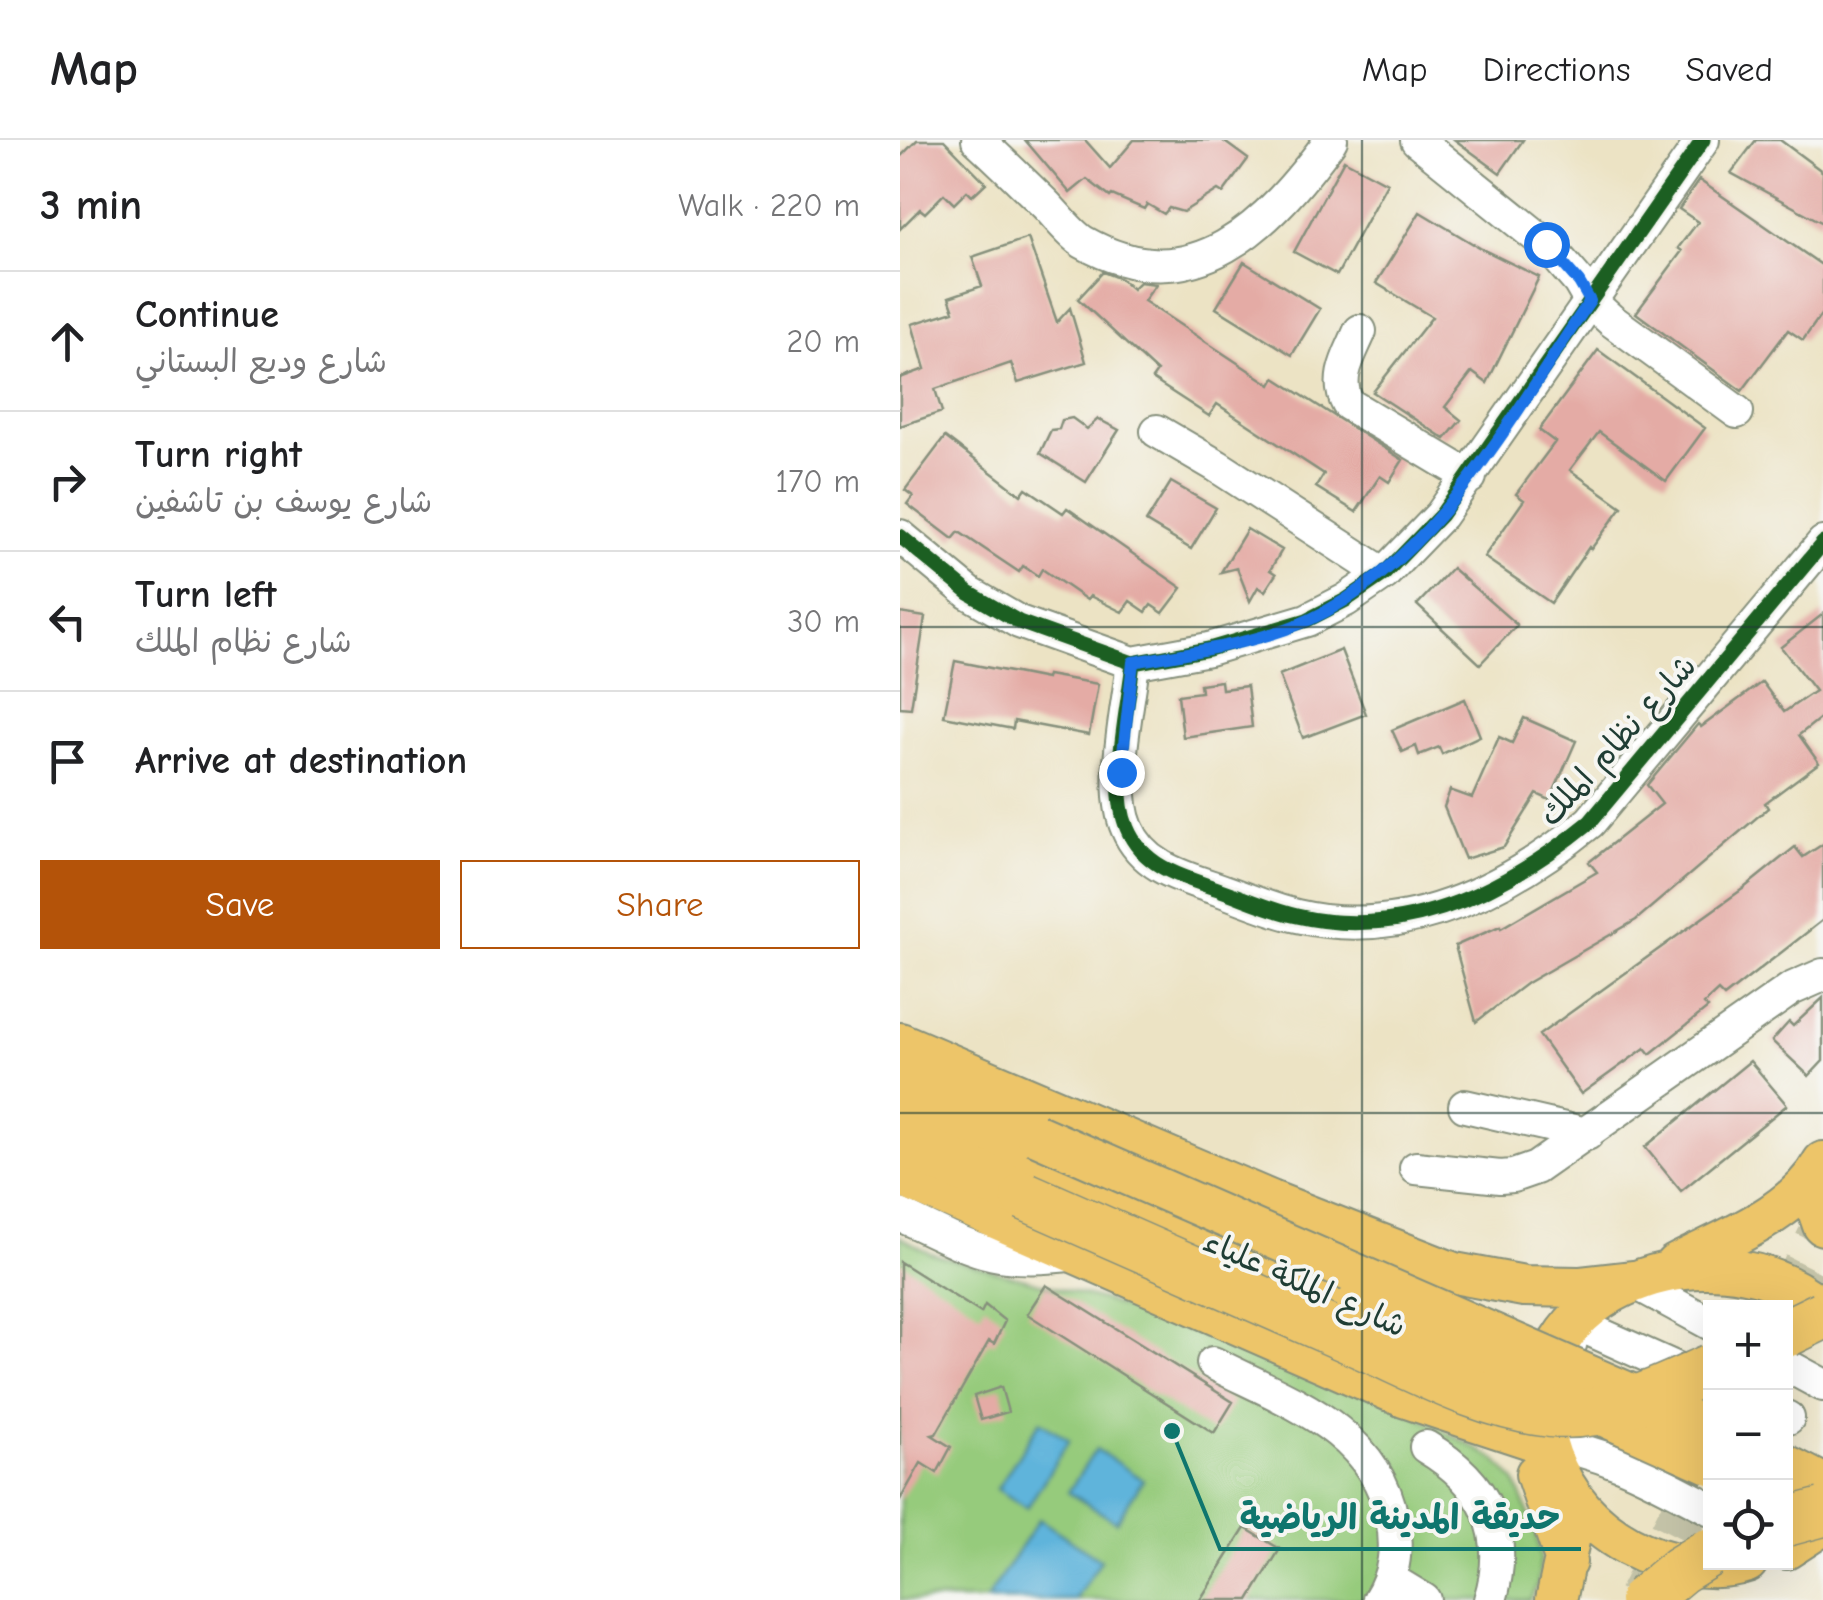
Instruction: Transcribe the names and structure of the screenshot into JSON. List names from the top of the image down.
{
  "streets": {
    "main road": ["شارع الملكة علياء"],
    "street": ["شارع نظام الملك"]
  },
  "places": ["حديقة المدينة الرياضية"],
  "page": {
    "header": "Map",
    "nav": ["Map", "Directions", "Saved"],
    "heading": ["3 min", "Walk · 220 m"],
    "list": [
      ["Continue", "شارع وديع البستاني", "20 m"],
      ["Turn right", "شارع يوسف بن تاشفين", "170 m"],
      ["Turn left", "شارع نظام الملك", "30 m"],
      "Arrive at destination"
    ],
    "buttons": ["Save", "Share"],
    "map_buttons": ["+", "−"]
  }
}
